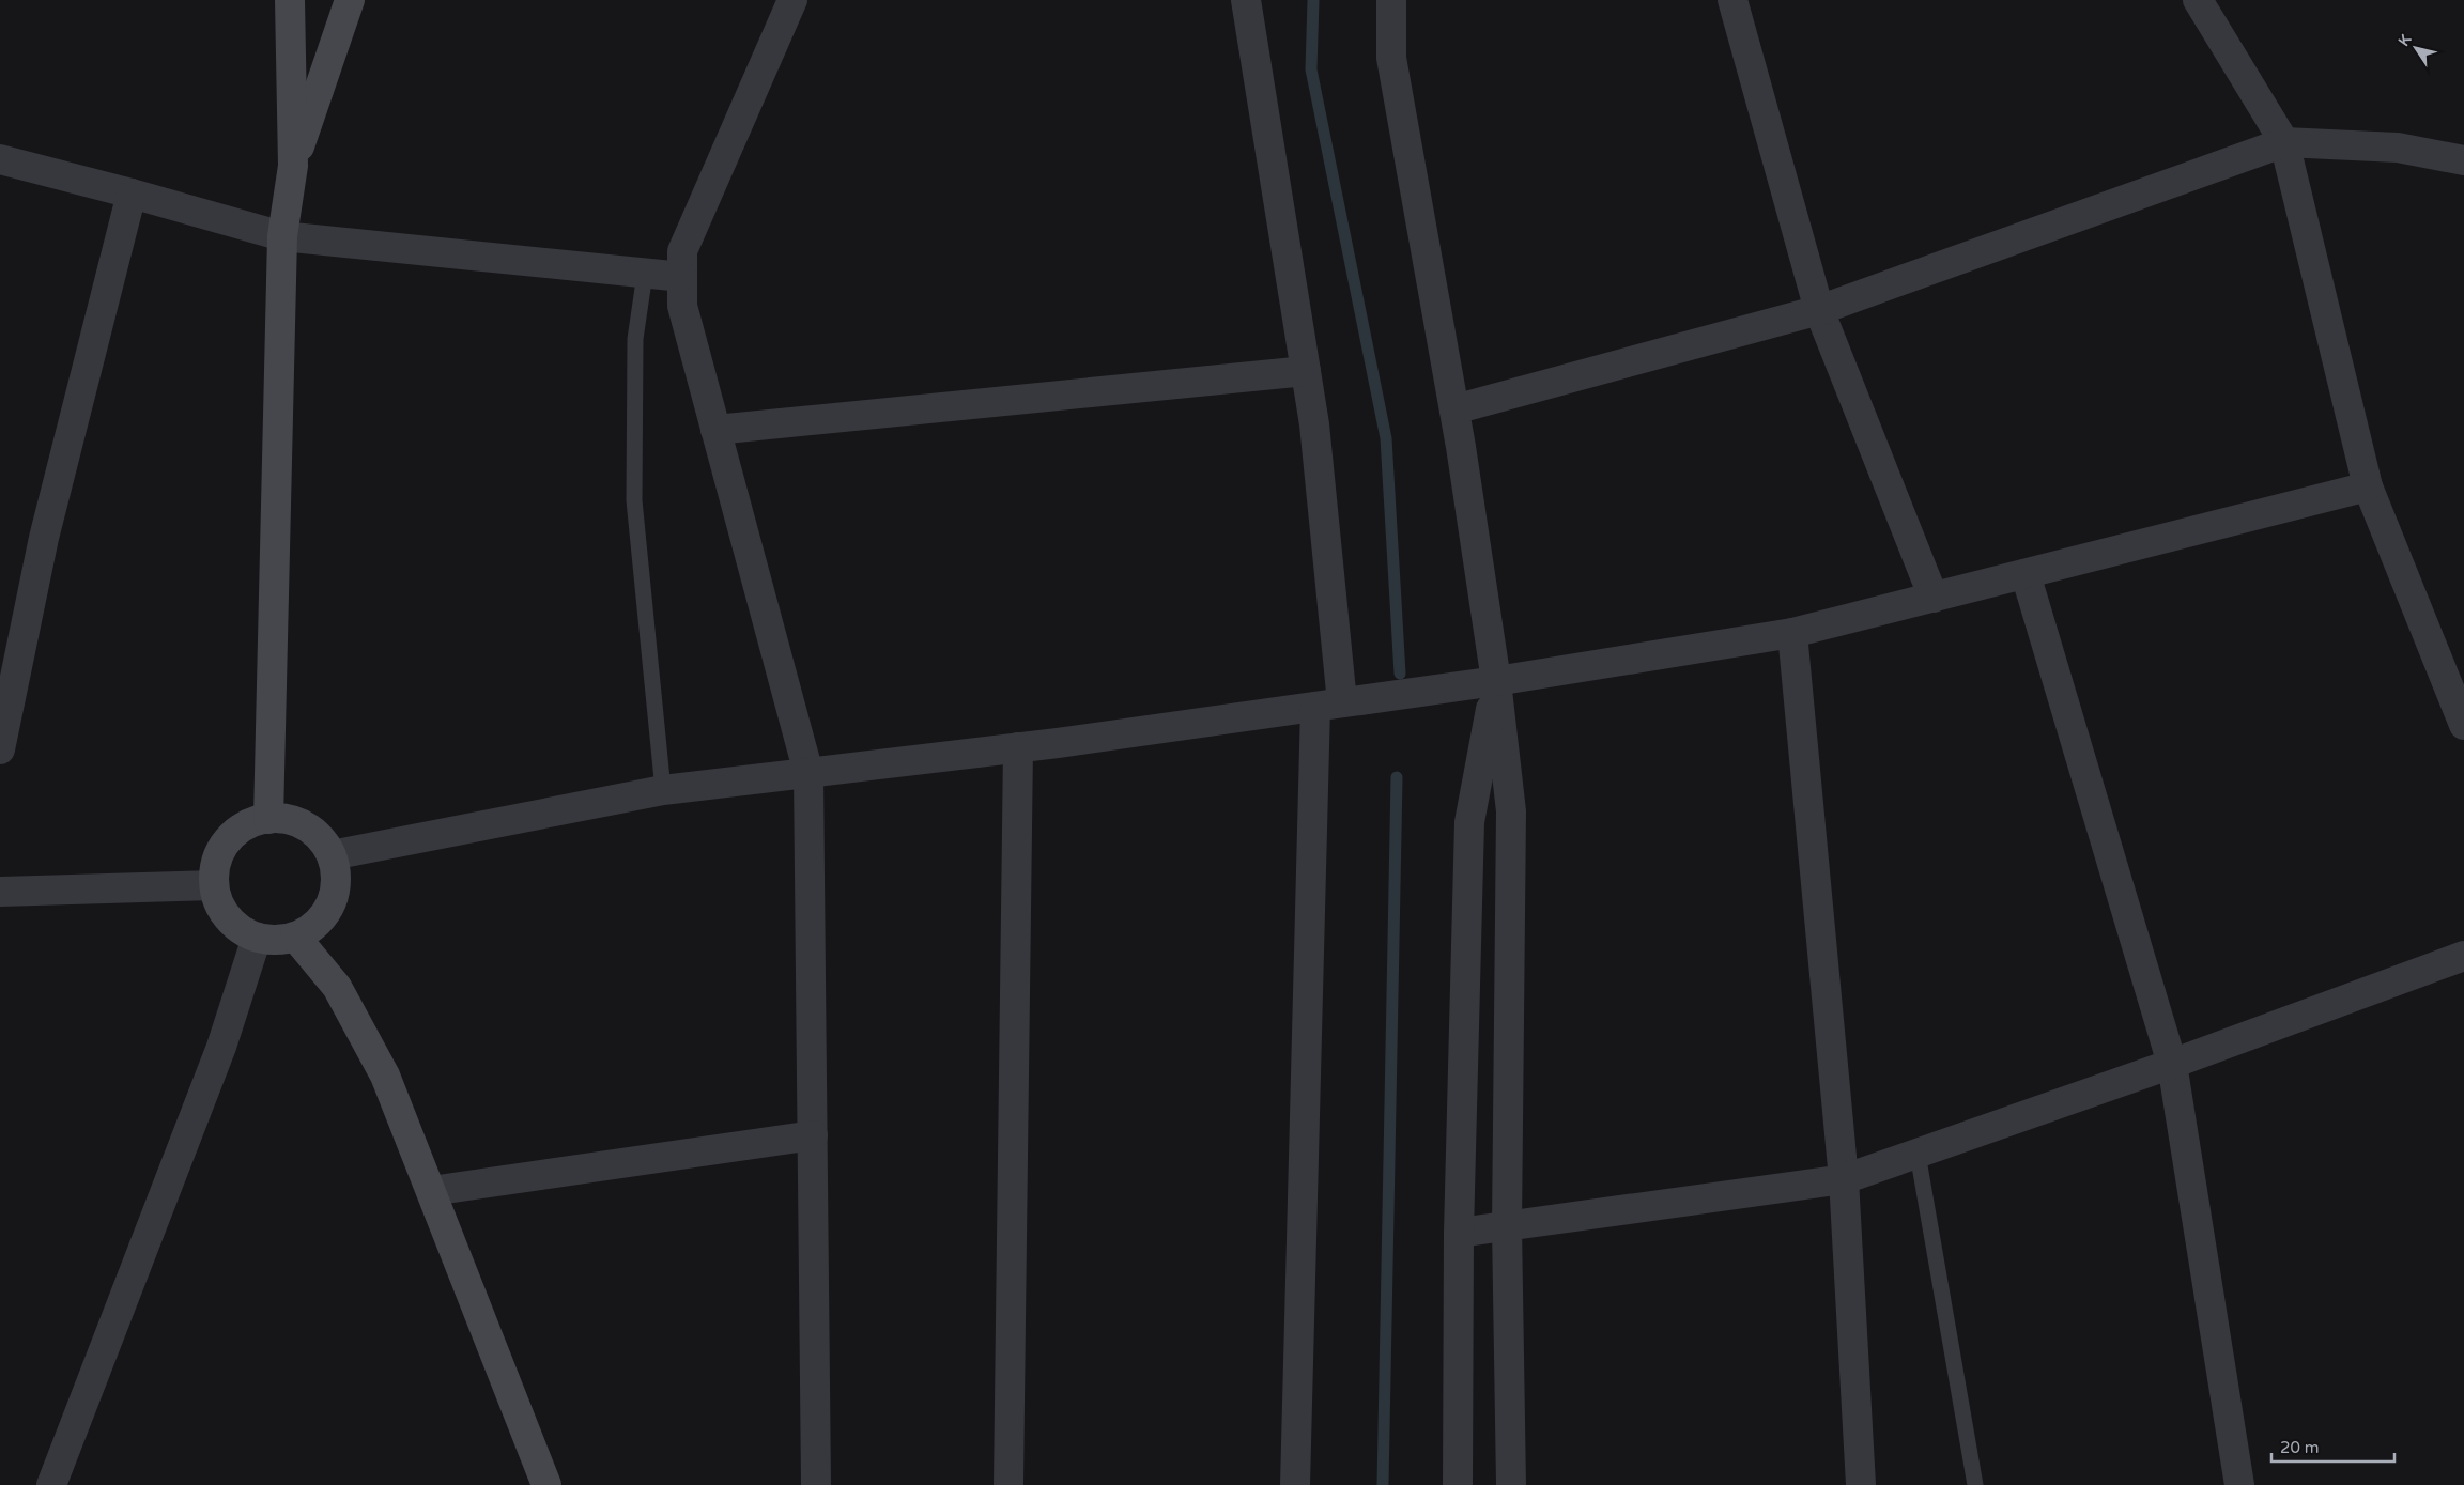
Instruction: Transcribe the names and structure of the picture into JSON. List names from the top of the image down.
{
  "scale_bar": "20 m",
  "north": "top left"
}
